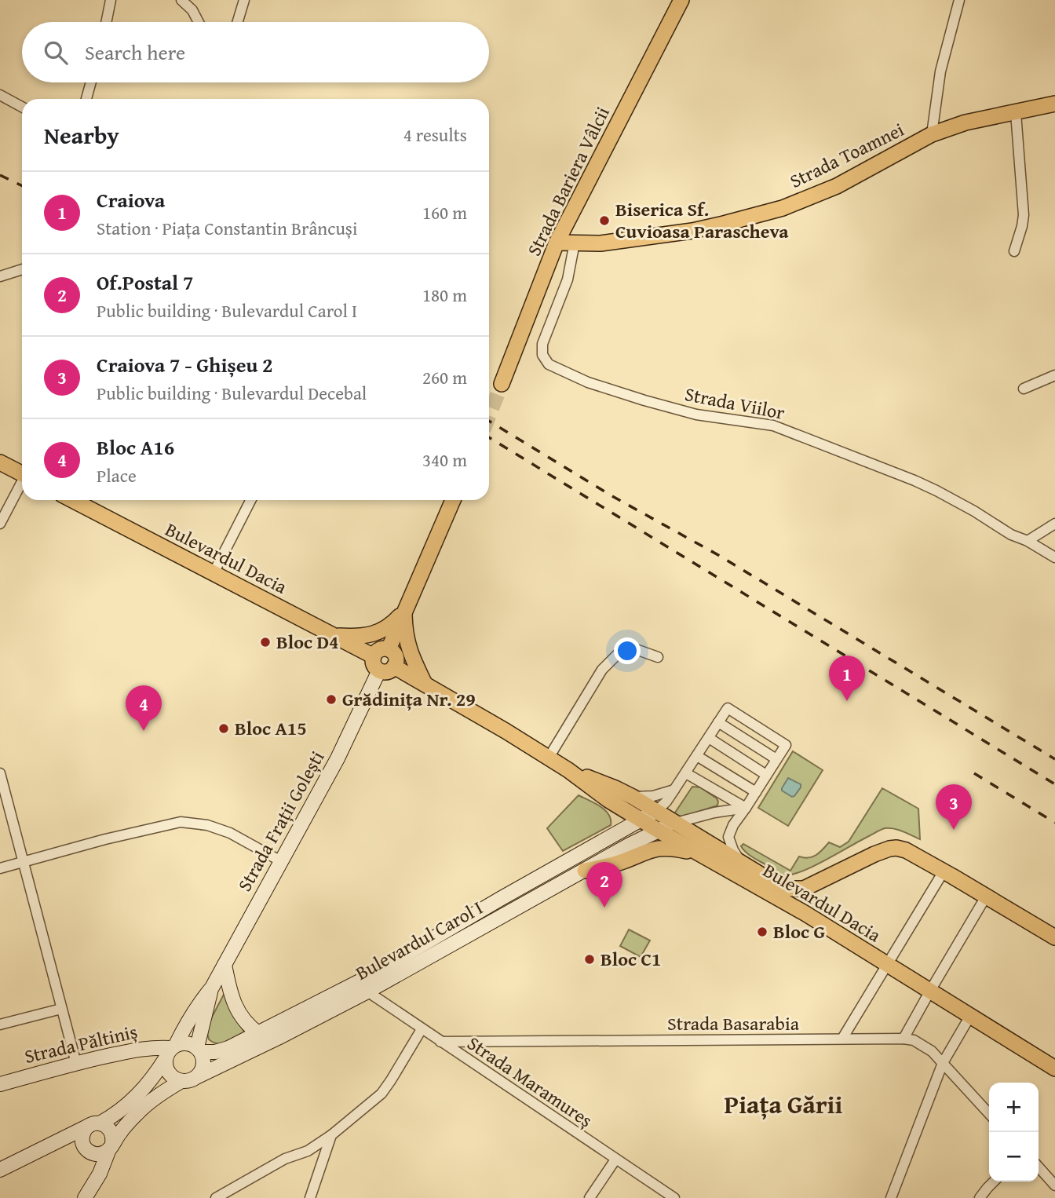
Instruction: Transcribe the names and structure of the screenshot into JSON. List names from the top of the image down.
{
  "streets": {
    "main road": ["Strada Toamnei", "Strada Bariera Vâlcii", "Bulevardul Dacia"],
    "street": [
      "Strada Viilor",
      "Strada Frații Golești",
      "Bulevardul Carol I",
      "Strada Basarabia",
      "Strada Păltiniș",
      "Strada Maramureș"
    ]
  },
  "crossings": [
    ["Strada Toamnei", "Strada Bariera Vâlcii"],
    ["Strada Toamnei", "Strada Viilor"],
    ["Bulevardul Dacia", "Strada Frații Golești"],
    ["Bulevardul Dacia", "Bulevardul Carol I"],
    ["Strada Frații Golești", "Bulevardul Carol I"],
    ["Strada Frații Golești", "Strada Păltiniș"],
    ["Bulevardul Carol I", "Strada Păltiniș"],
    ["Bulevardul Carol I", "Strada Maramureș"],
    ["Strada Basarabia", "Strada Maramureș"]
  ],
  "districts": ["Piața Gării"],
  "places": [
    "Biserica Sf. Cuvioasa Parascheva",
    "Bloc D4",
    "Grădinița Nr. 29",
    "Bloc A15",
    "Bloc G",
    "Bloc C1"
  ],
  "page": {
    "search": "Search here",
    "heading": ["Nearby", "4 results"],
    "list": [
      {
        "mark": "1",
        "name": "Craiova",
        "note": "Station · Piața Constantin Brâncuși",
        "value": "160 m"
      },
      {
        "mark": "2",
        "name": "Of.Postal 7",
        "note": "Public building · Bulevardul Carol I",
        "value": "180 m"
      },
      {
        "mark": "3",
        "name": "Craiova 7 - Ghișeu 2",
        "note": "Public building · Bulevardul Decebal",
        "value": "260 m"
      },
      {
        "mark": "4",
        "name": "Bloc A16",
        "note": "Place",
        "value": "340 m"
      }
    ],
    "pins": [
      "1",
      "4",
      "3",
      "2"
    ],
    "map_buttons": ["+", "−"]
  }
}
